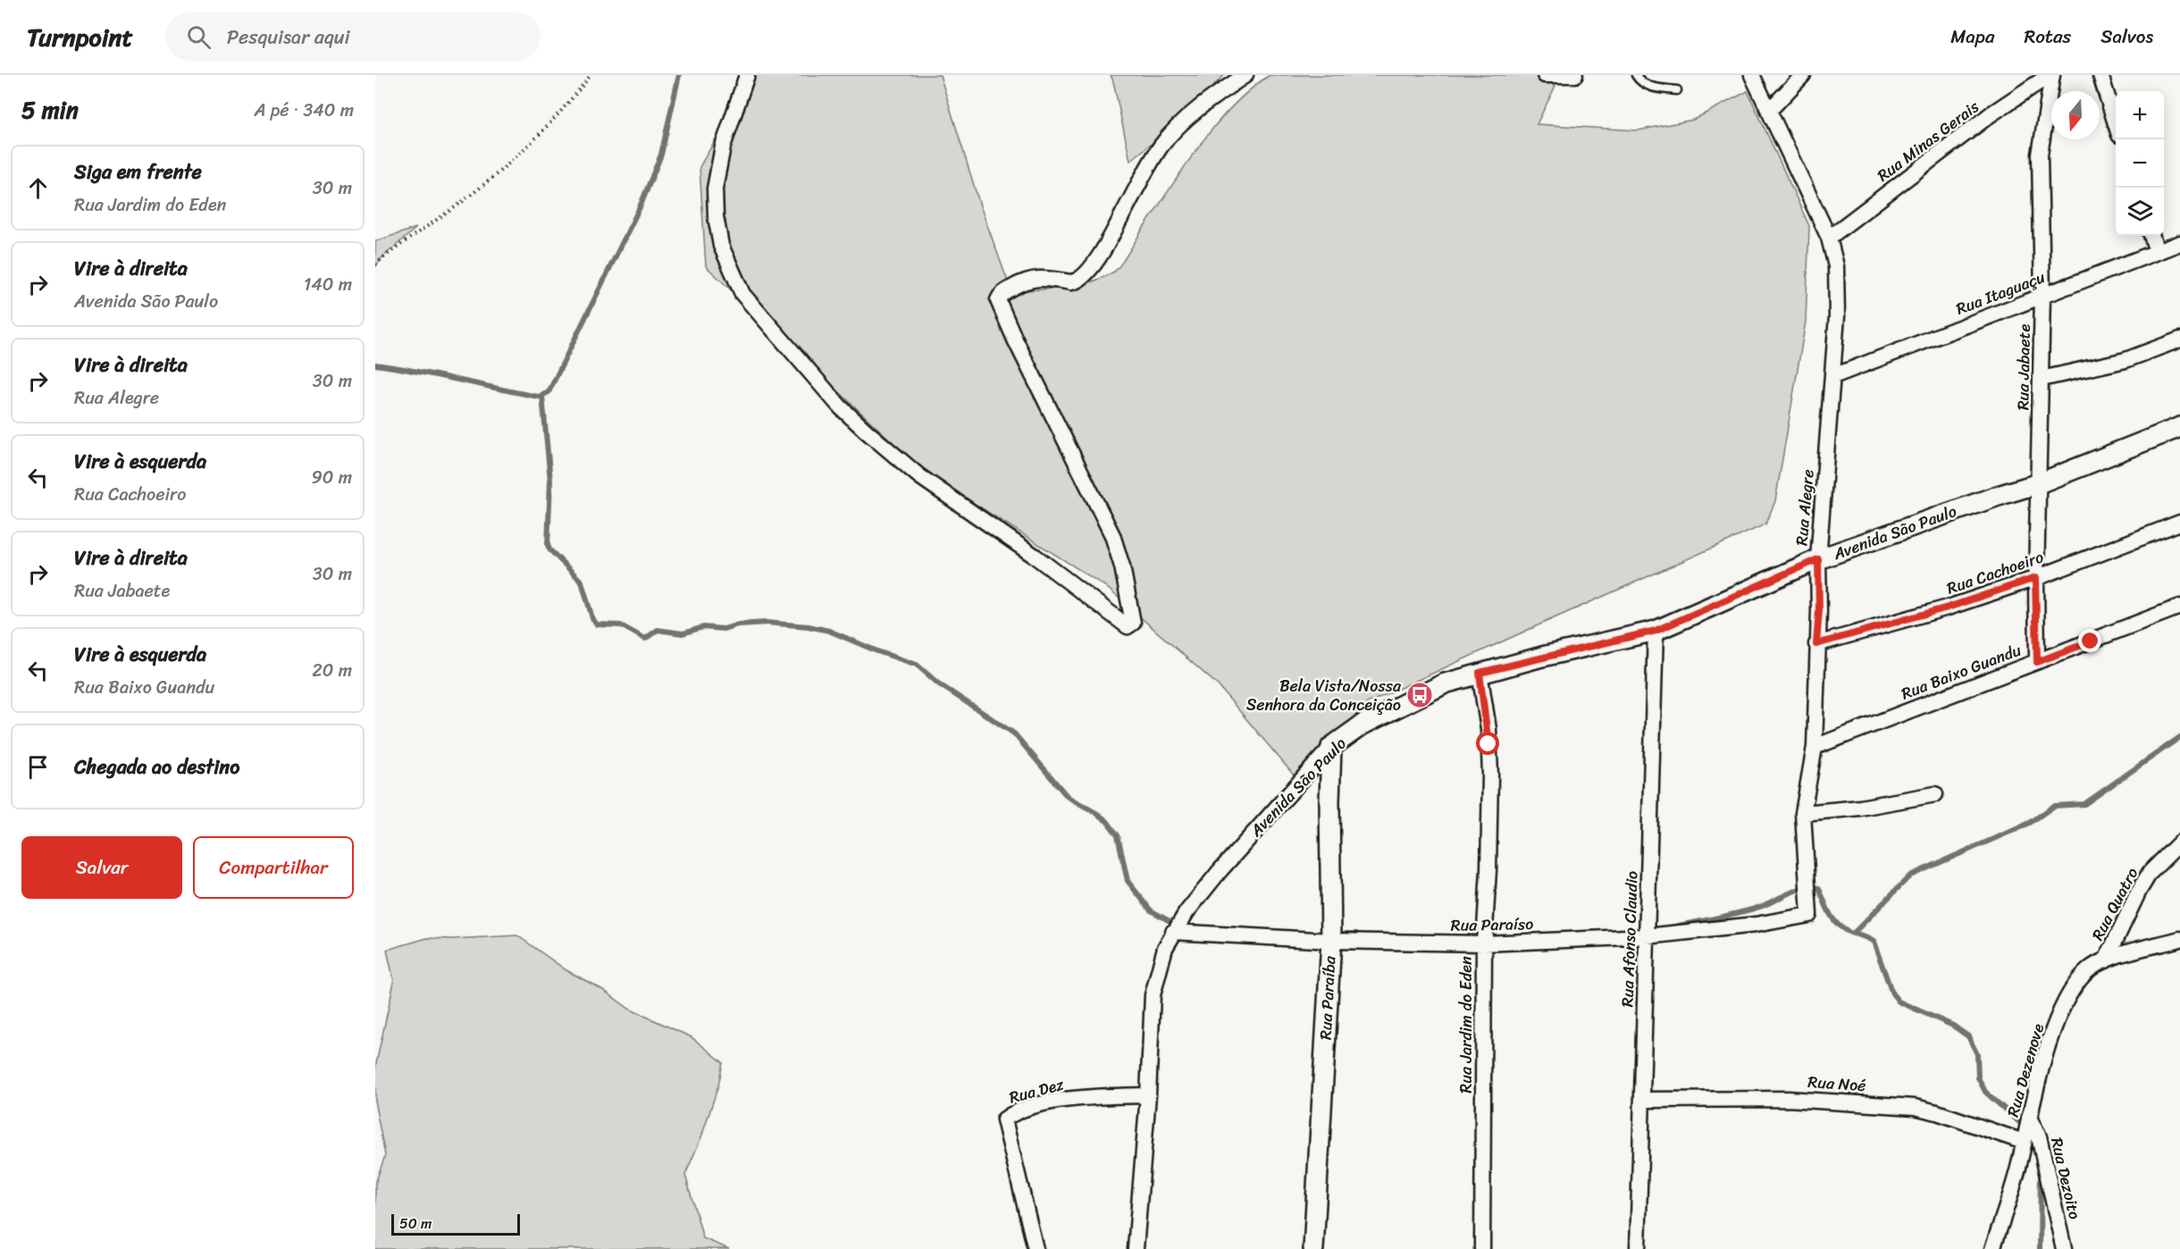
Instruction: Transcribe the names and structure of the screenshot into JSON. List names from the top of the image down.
{
  "streets": {
    "street": [
      "Rua Minas Gerais",
      "Rua Itaguaçu",
      "Rua Jabaete",
      "Rua Alegre",
      "Avenida São Paulo",
      "Rua Cachoeiro",
      "Rua Baixo Guandu",
      "Rua Quatro",
      "Rua Paraíso",
      "Rua Afonso Claudio",
      "Rua Paraíba",
      "Rua Jardim do Eden",
      "Rua Dezenove",
      "Rua Noé",
      "Rua Dez",
      "Rua Dezoito"
    ]
  },
  "crossings": [
    ["Rua Minas Gerais", "Rua Jabaete"],
    ["Rua Minas Gerais", "Rua Alegre"],
    ["Rua Itaguaçu", "Rua Jabaete"],
    ["Rua Itaguaçu", "Rua Alegre"],
    ["Rua Jabaete", "Avenida São Paulo"],
    ["Rua Jabaete", "Rua Cachoeiro"],
    ["Rua Jabaete", "Rua Baixo Guandu"],
    ["Rua Alegre", "Avenida São Paulo"],
    ["Rua Alegre", "Rua Cachoeiro"],
    ["Rua Alegre", "Rua Baixo Guandu"],
    ["Rua Alegre", "Rua Paraíso"],
    ["Avenida São Paulo", "Rua Paraíso"],
    ["Avenida São Paulo", "Rua Afonso Claudio"],
    ["Avenida São Paulo", "Rua Paraíba"],
    ["Avenida São Paulo", "Rua Jardim do Eden"],
    ["Avenida São Paulo", "Rua Dez"],
    ["Rua Quatro", "Rua Dezenove"],
    ["Rua Paraíso", "Rua Afonso Claudio"],
    ["Rua Paraíso", "Rua Paraíba"],
    ["Rua Paraíso", "Rua Jardim do Eden"],
    ["Rua Afonso Claudio", "Rua Noé"],
    ["Rua Dezenove", "Rua Noé"],
    ["Rua Dezenove", "Rua Dezoito"]
  ],
  "places": {
    "bus stop": ["Bela Vista/Nossa Senhora da Conceição"]
  },
  "scale_bar": "50 m",
  "north": "bottom",
  "page": {
    "header": "Turnpoint",
    "search": "Pesquisar aqui",
    "nav": ["Mapa", "Rotas", "Salvos"],
    "heading": ["5 min", "A pé · 340 m"],
    "map_buttons": ["+", "−"],
    "list": [
      ["Siga em frente", "Rua Jardim do Eden", "30 m"],
      ["Vire à direita", "Avenida São Paulo", "140 m"],
      ["Vire à direita", "Rua Alegre", "30 m"],
      ["Vire à esquerda", "Rua Cachoeiro", "90 m"],
      ["Vire à direita", "Rua Jabaete", "30 m"],
      ["Vire à esquerda", "Rua Baixo Guandu", "20 m"],
      "Chegada ao destino"
    ],
    "buttons": ["Salvar", "Compartilhar"],
    "scale": "50 m"
  }
}
